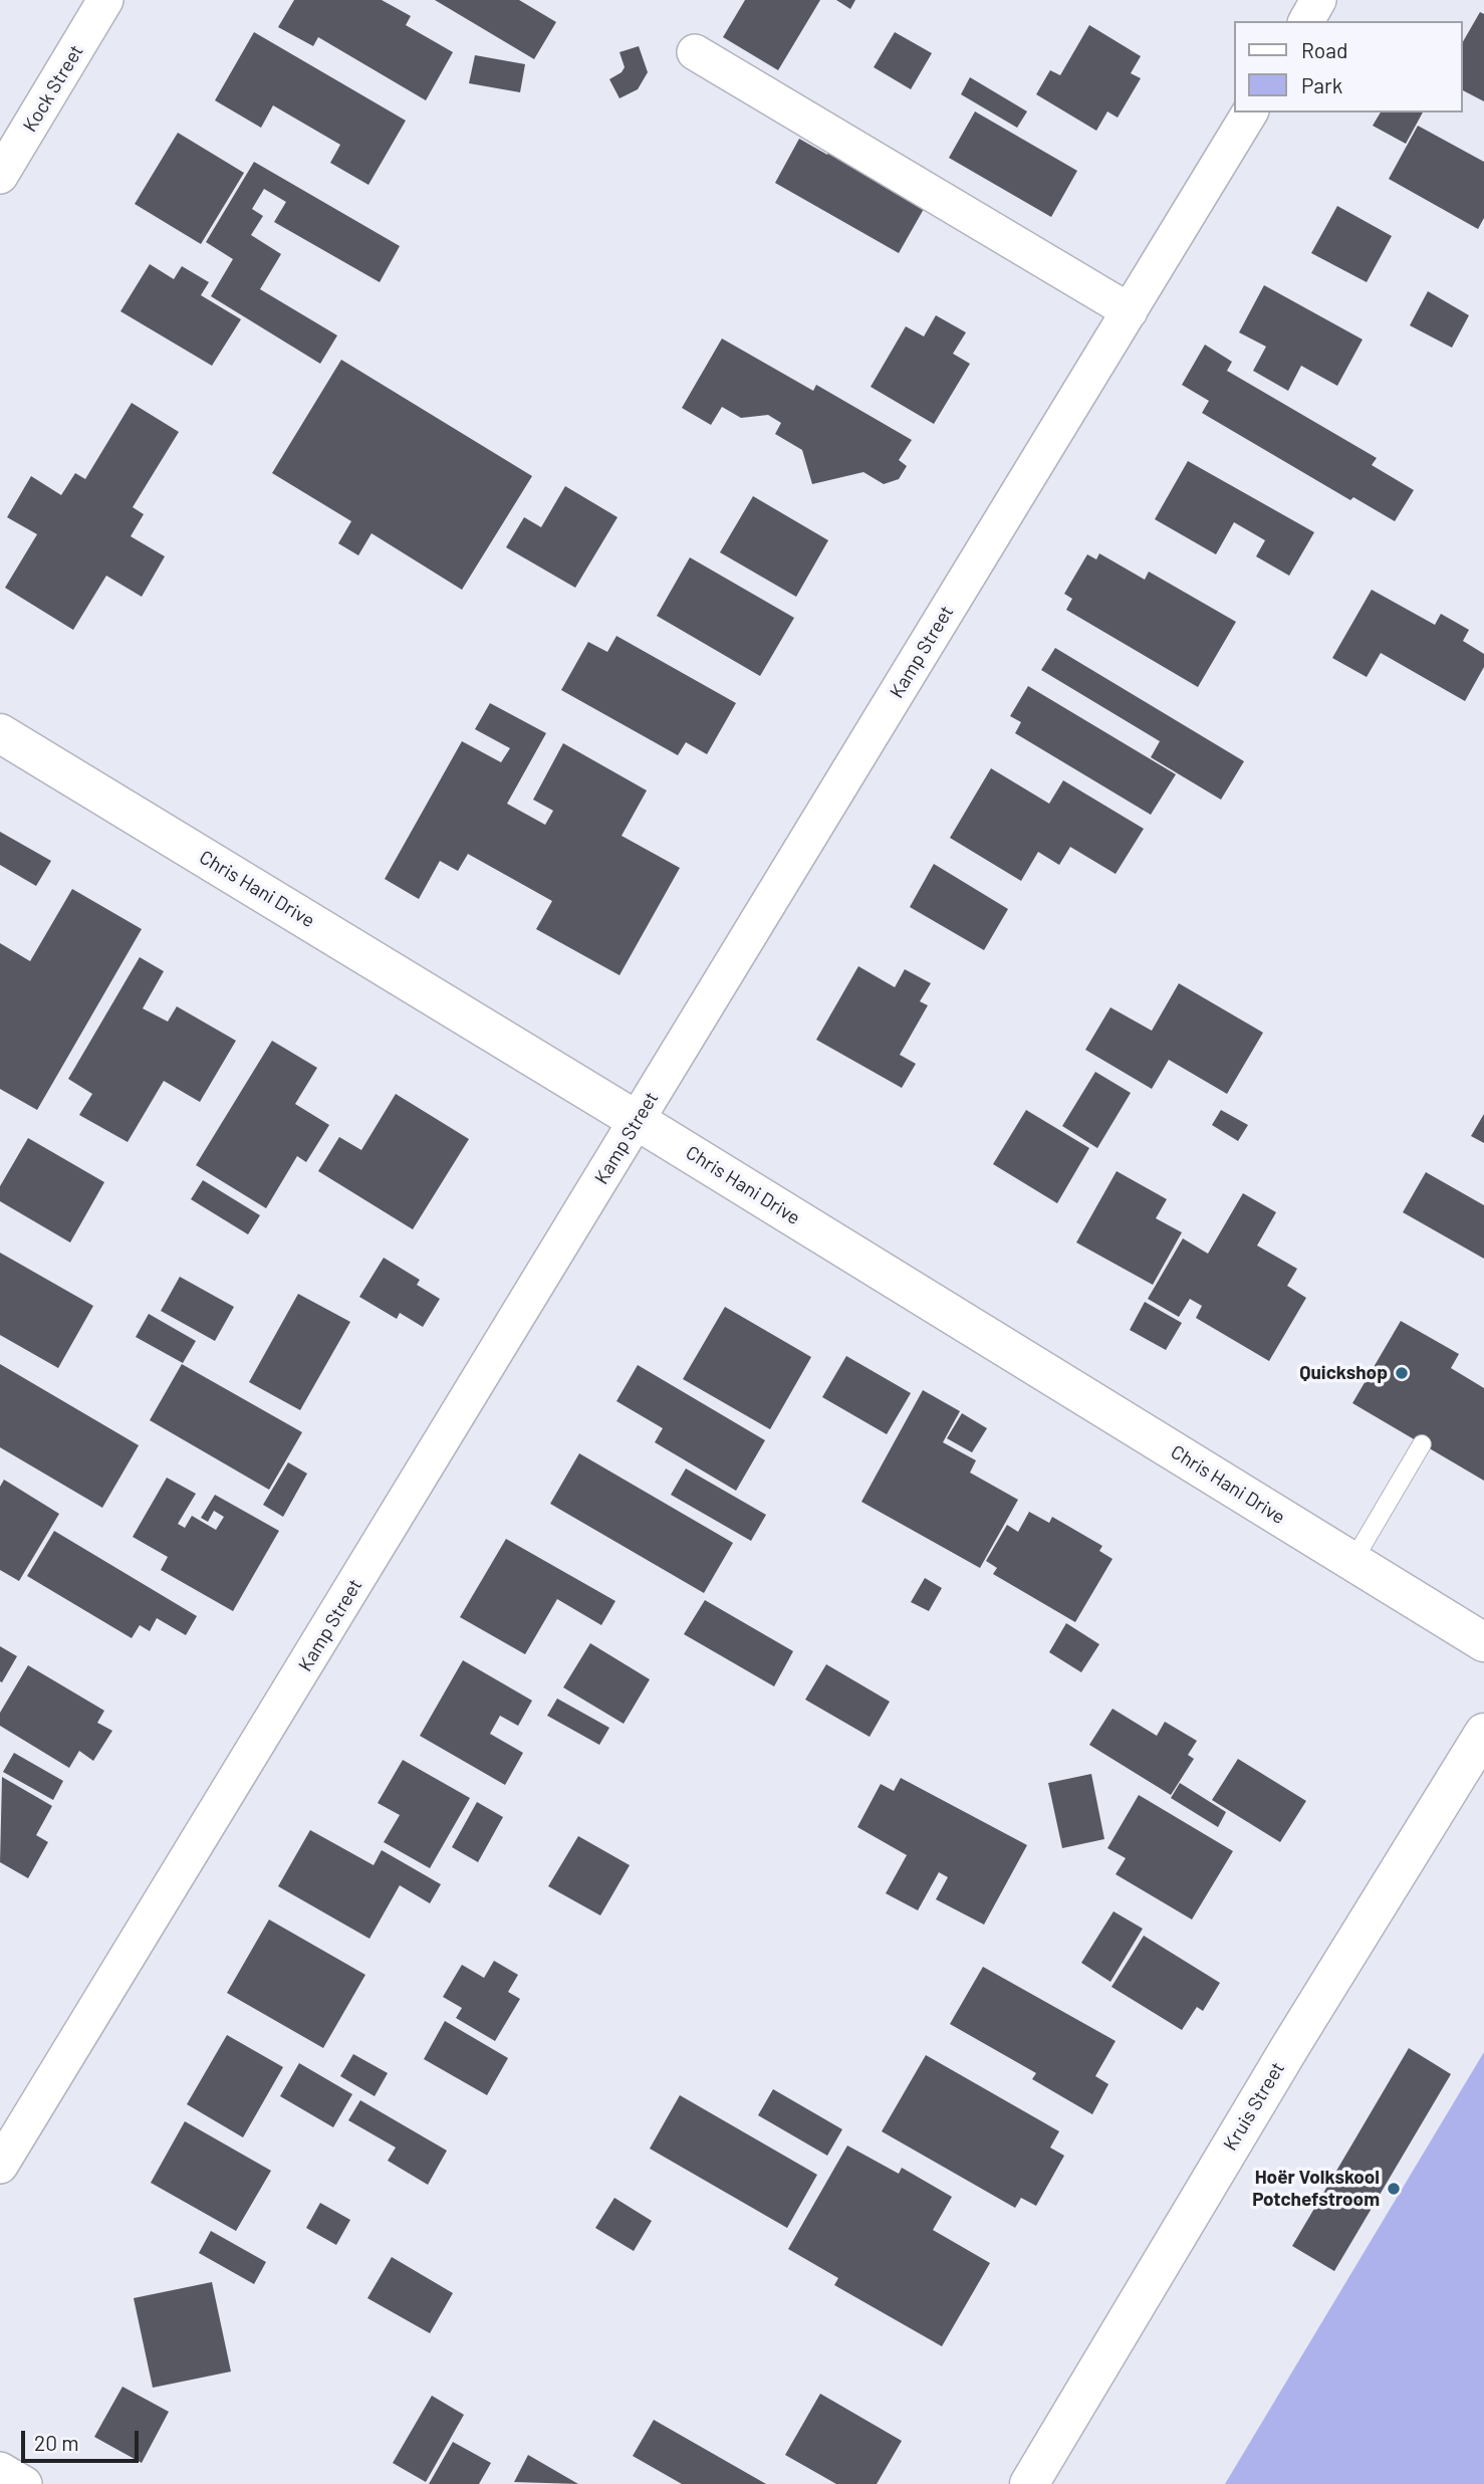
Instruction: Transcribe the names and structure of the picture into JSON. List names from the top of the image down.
{
  "streets": {
    "street": [
      "Kock Street",
      "Kamp Street",
      "Chris Hani Drive",
      "Kruis Street"
    ]
  },
  "crossings": [
    ["Kamp Street", "Chris Hani Drive"]
  ],
  "places": ["Quickshop", "Hoër Volkskool Potchefstroom"],
  "legend": ["Road", "Park"],
  "scale_bar": "20 m"
}
